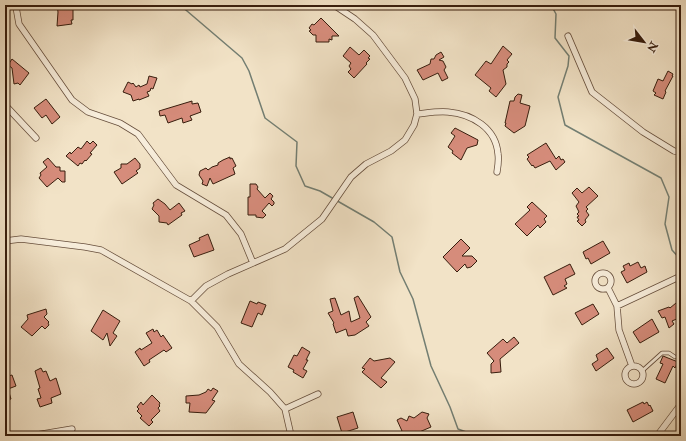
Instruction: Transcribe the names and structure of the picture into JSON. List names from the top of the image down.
{
  "north": "bottom right"
}
